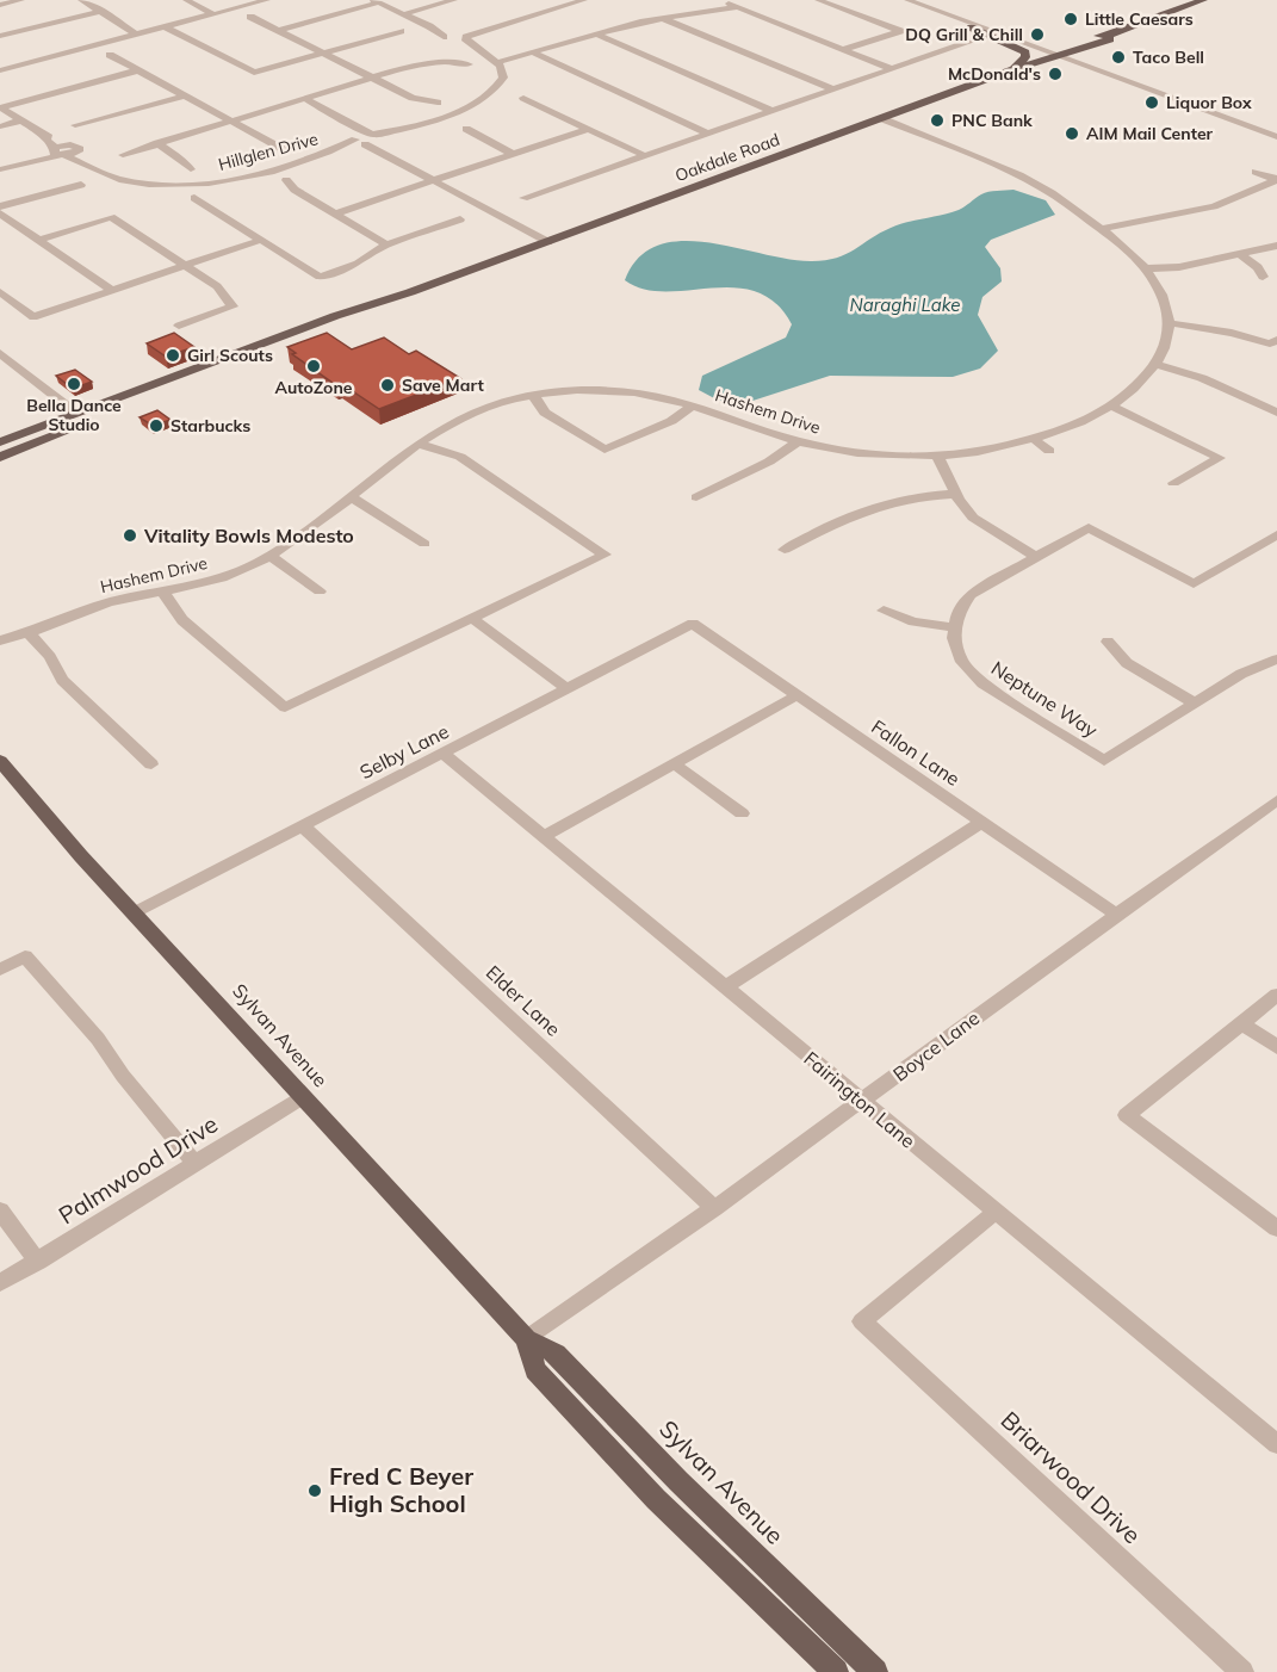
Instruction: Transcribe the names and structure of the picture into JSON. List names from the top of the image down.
{
  "streets": {
    "main road": ["Oakdale Road", "Sylvan Avenue"],
    "street": [
      "Hillglen Drive",
      "Hashem Drive",
      "Neptune Way",
      "Selby Lane",
      "Fallon Lane",
      "Elder Lane",
      "Boyce Lane",
      "Fairington Lane",
      "Palmwood Drive",
      "Briarwood Drive"
    ]
  },
  "crossings": [
    ["Selby Lane", "Fallon Lane"],
    ["Selby Lane", "Elder Lane"],
    ["Selby Lane", "Sylvan Avenue"],
    ["Selby Lane", "Fairington Lane"],
    ["Fallon Lane", "Boyce Lane"],
    ["Elder Lane", "Boyce Lane"],
    ["Sylvan Avenue", "Boyce Lane"],
    ["Sylvan Avenue", "Palmwood Drive"],
    ["Boyce Lane", "Fairington Lane"],
    ["Fairington Lane", "Briarwood Drive"]
  ],
  "water": ["Naraghi Lake"],
  "places": [
    "Little Caesars",
    "DQ Grill & Chill",
    "Taco Bell",
    "McDonald's",
    "Liquor Box",
    "PNC Bank",
    "AIM Mail Center",
    "Girl Scouts",
    "AutoZone",
    "Bella Dance Studio",
    "Save Mart",
    "Starbucks",
    "Vitality Bowls Modesto",
    "Fred C Beyer High School"
  ]
}
